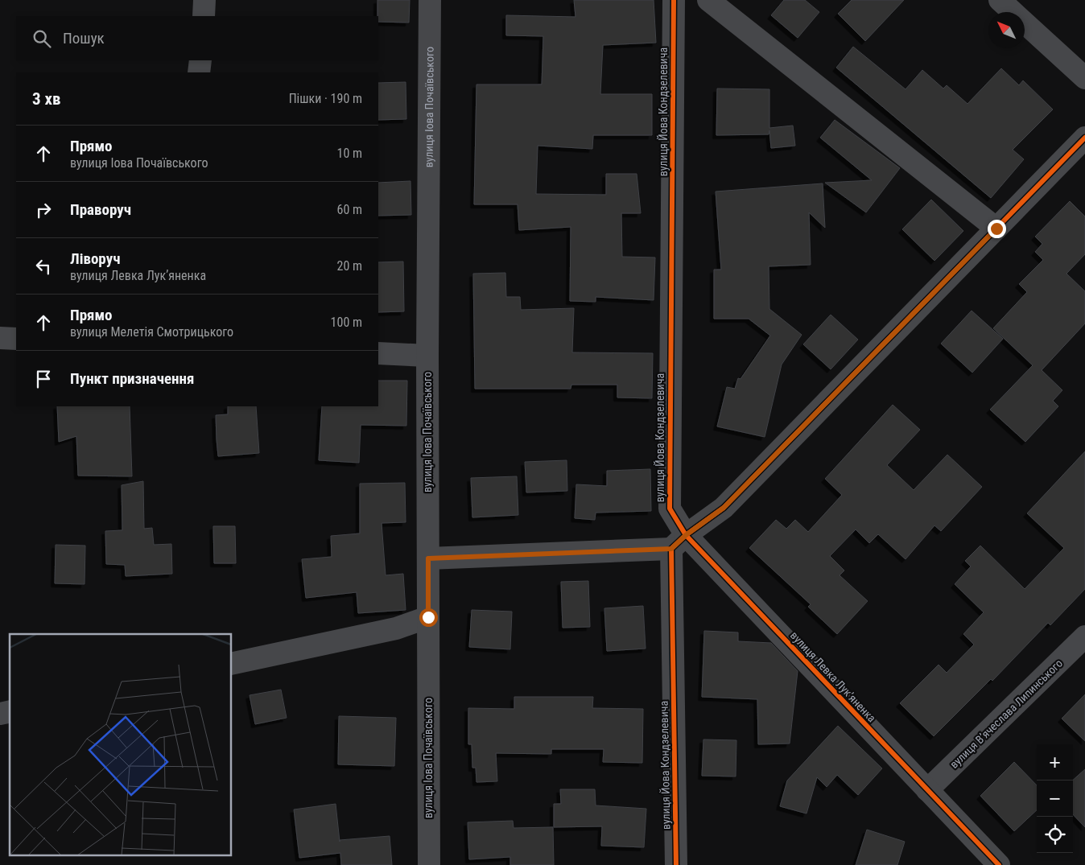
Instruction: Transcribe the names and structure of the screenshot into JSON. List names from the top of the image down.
{
  "streets": {
    "street": [
      "вулиця Іова Почаївського",
      "вулиця Йова Кондзелевича",
      "вулиця Левка Лукʼяненка",
      "вулиця Вʼячеслава Липинського"
    ]
  },
  "crossings": [
    ["вулиця Йова Кондзелевича", "вулиця Левка Лукʼяненка"],
    ["вулиця Левка Лукʼяненка", "вулиця Вʼячеслава Липинського"]
  ],
  "north": "top left",
  "page": {
    "search": "Пошук",
    "heading": ["3 хв", "Пішки · 190 m"],
    "list": [
      ["Прямо", "вулиця Іова Почаївського", "10 m"],
      ["Праворуч", "60 m"],
      ["Ліворуч", "вулиця Левка Лукʼяненка", "20 m"],
      ["Прямо", "вулиця Мелетія Смотрицького", "100 m"],
      "Пункт призначення"
    ],
    "map_buttons": ["+", "−"]
  }
}
